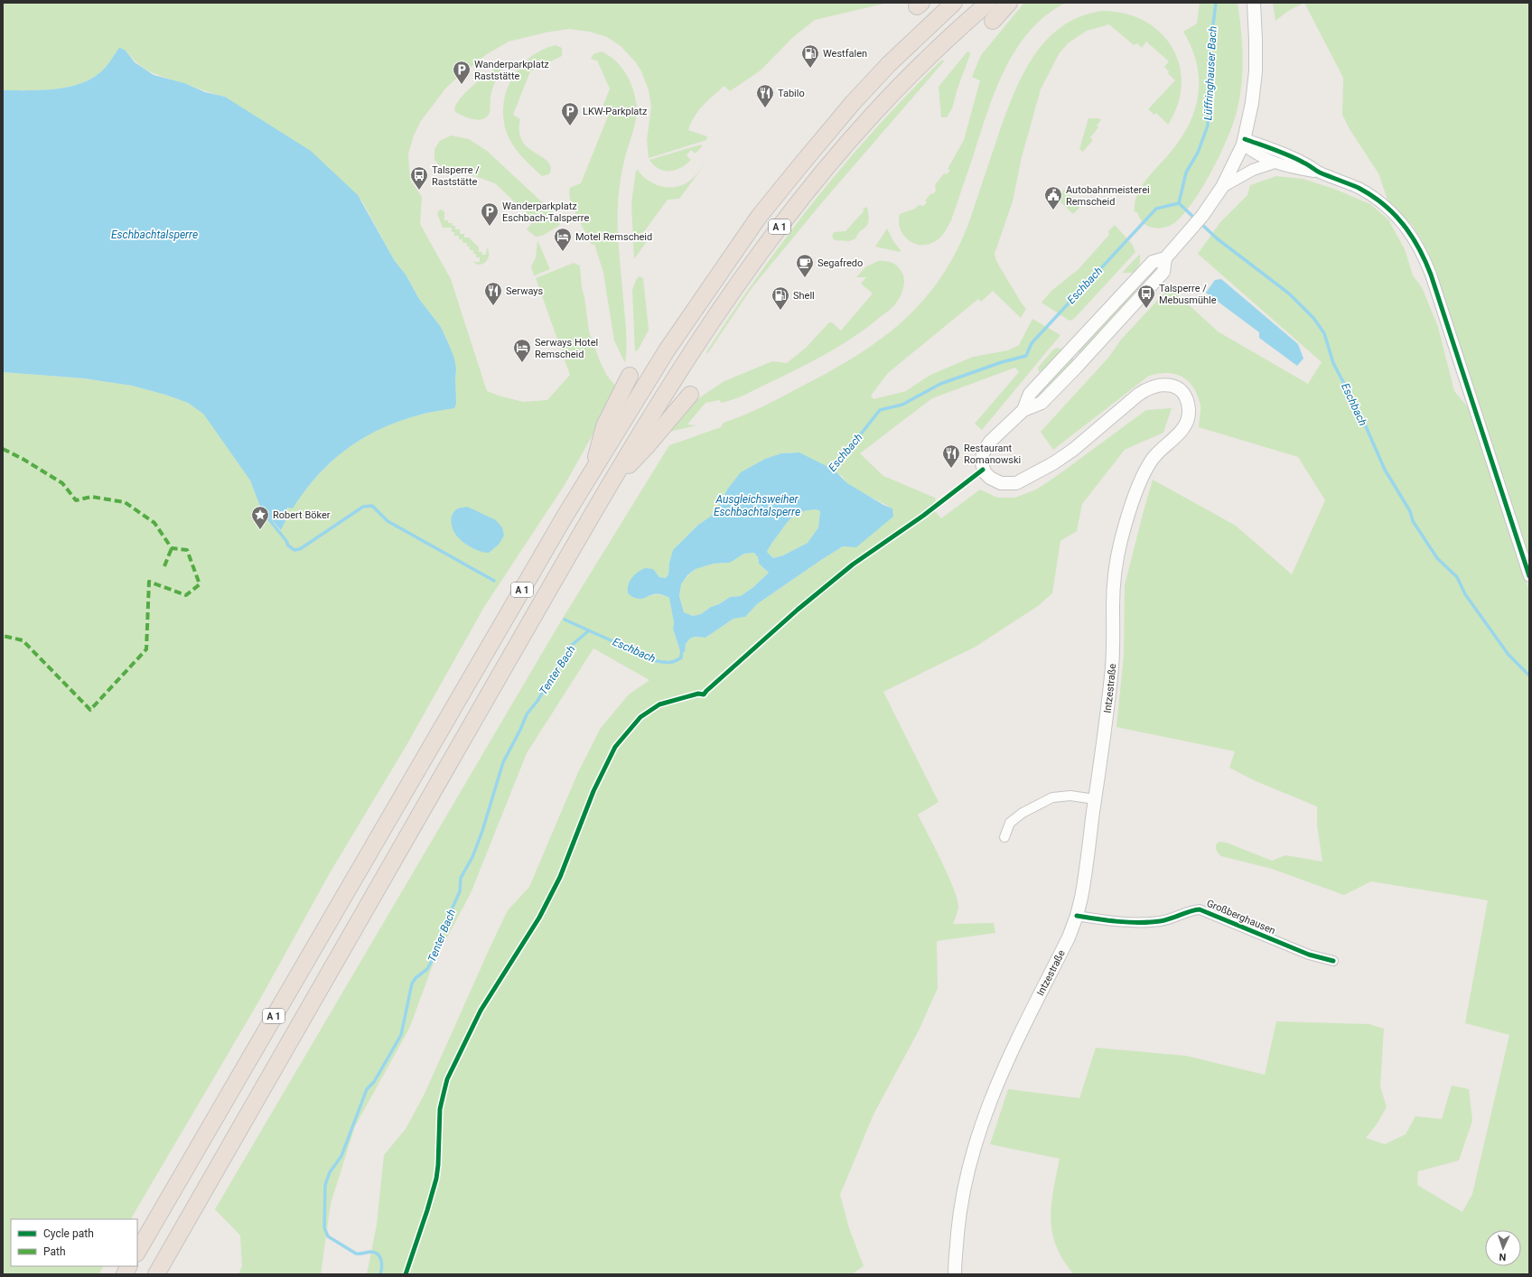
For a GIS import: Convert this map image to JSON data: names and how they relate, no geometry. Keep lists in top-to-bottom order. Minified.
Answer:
{"streets":{"highway":["A 1"],"main road":["Intzestraße"],"street":["Großberghausen"]},"crossings":[["Intzestraße","Großberghausen"]],"water":["Lüffringhauser Bach","Eschbachtalsperre","Eschbach","Ausgleichsweiher Eschbachtalsperre","Tenter Bach"],"places":{"fuel station":["Westfalen","Shell"],"parking":["Wanderparkplatz Raststätte","LKW-Parkplatz","Wanderparkplatz Eschbach-Talsperre"],"restaurant":["Tabilo","Serways","Restaurant Romanowski"],"bus stop":["Talsperre / Raststätte","Talsperre / Mebusmühle"],"public building":["Autobahnmeisterei Remscheid"],"hotel":["Motel Remscheid","Serways Hotel Remscheid"],"cafe":["Segafredo"],"place":["Robert Böker"]},"legend":["Cycle path","Path"],"north":"bottom"}
